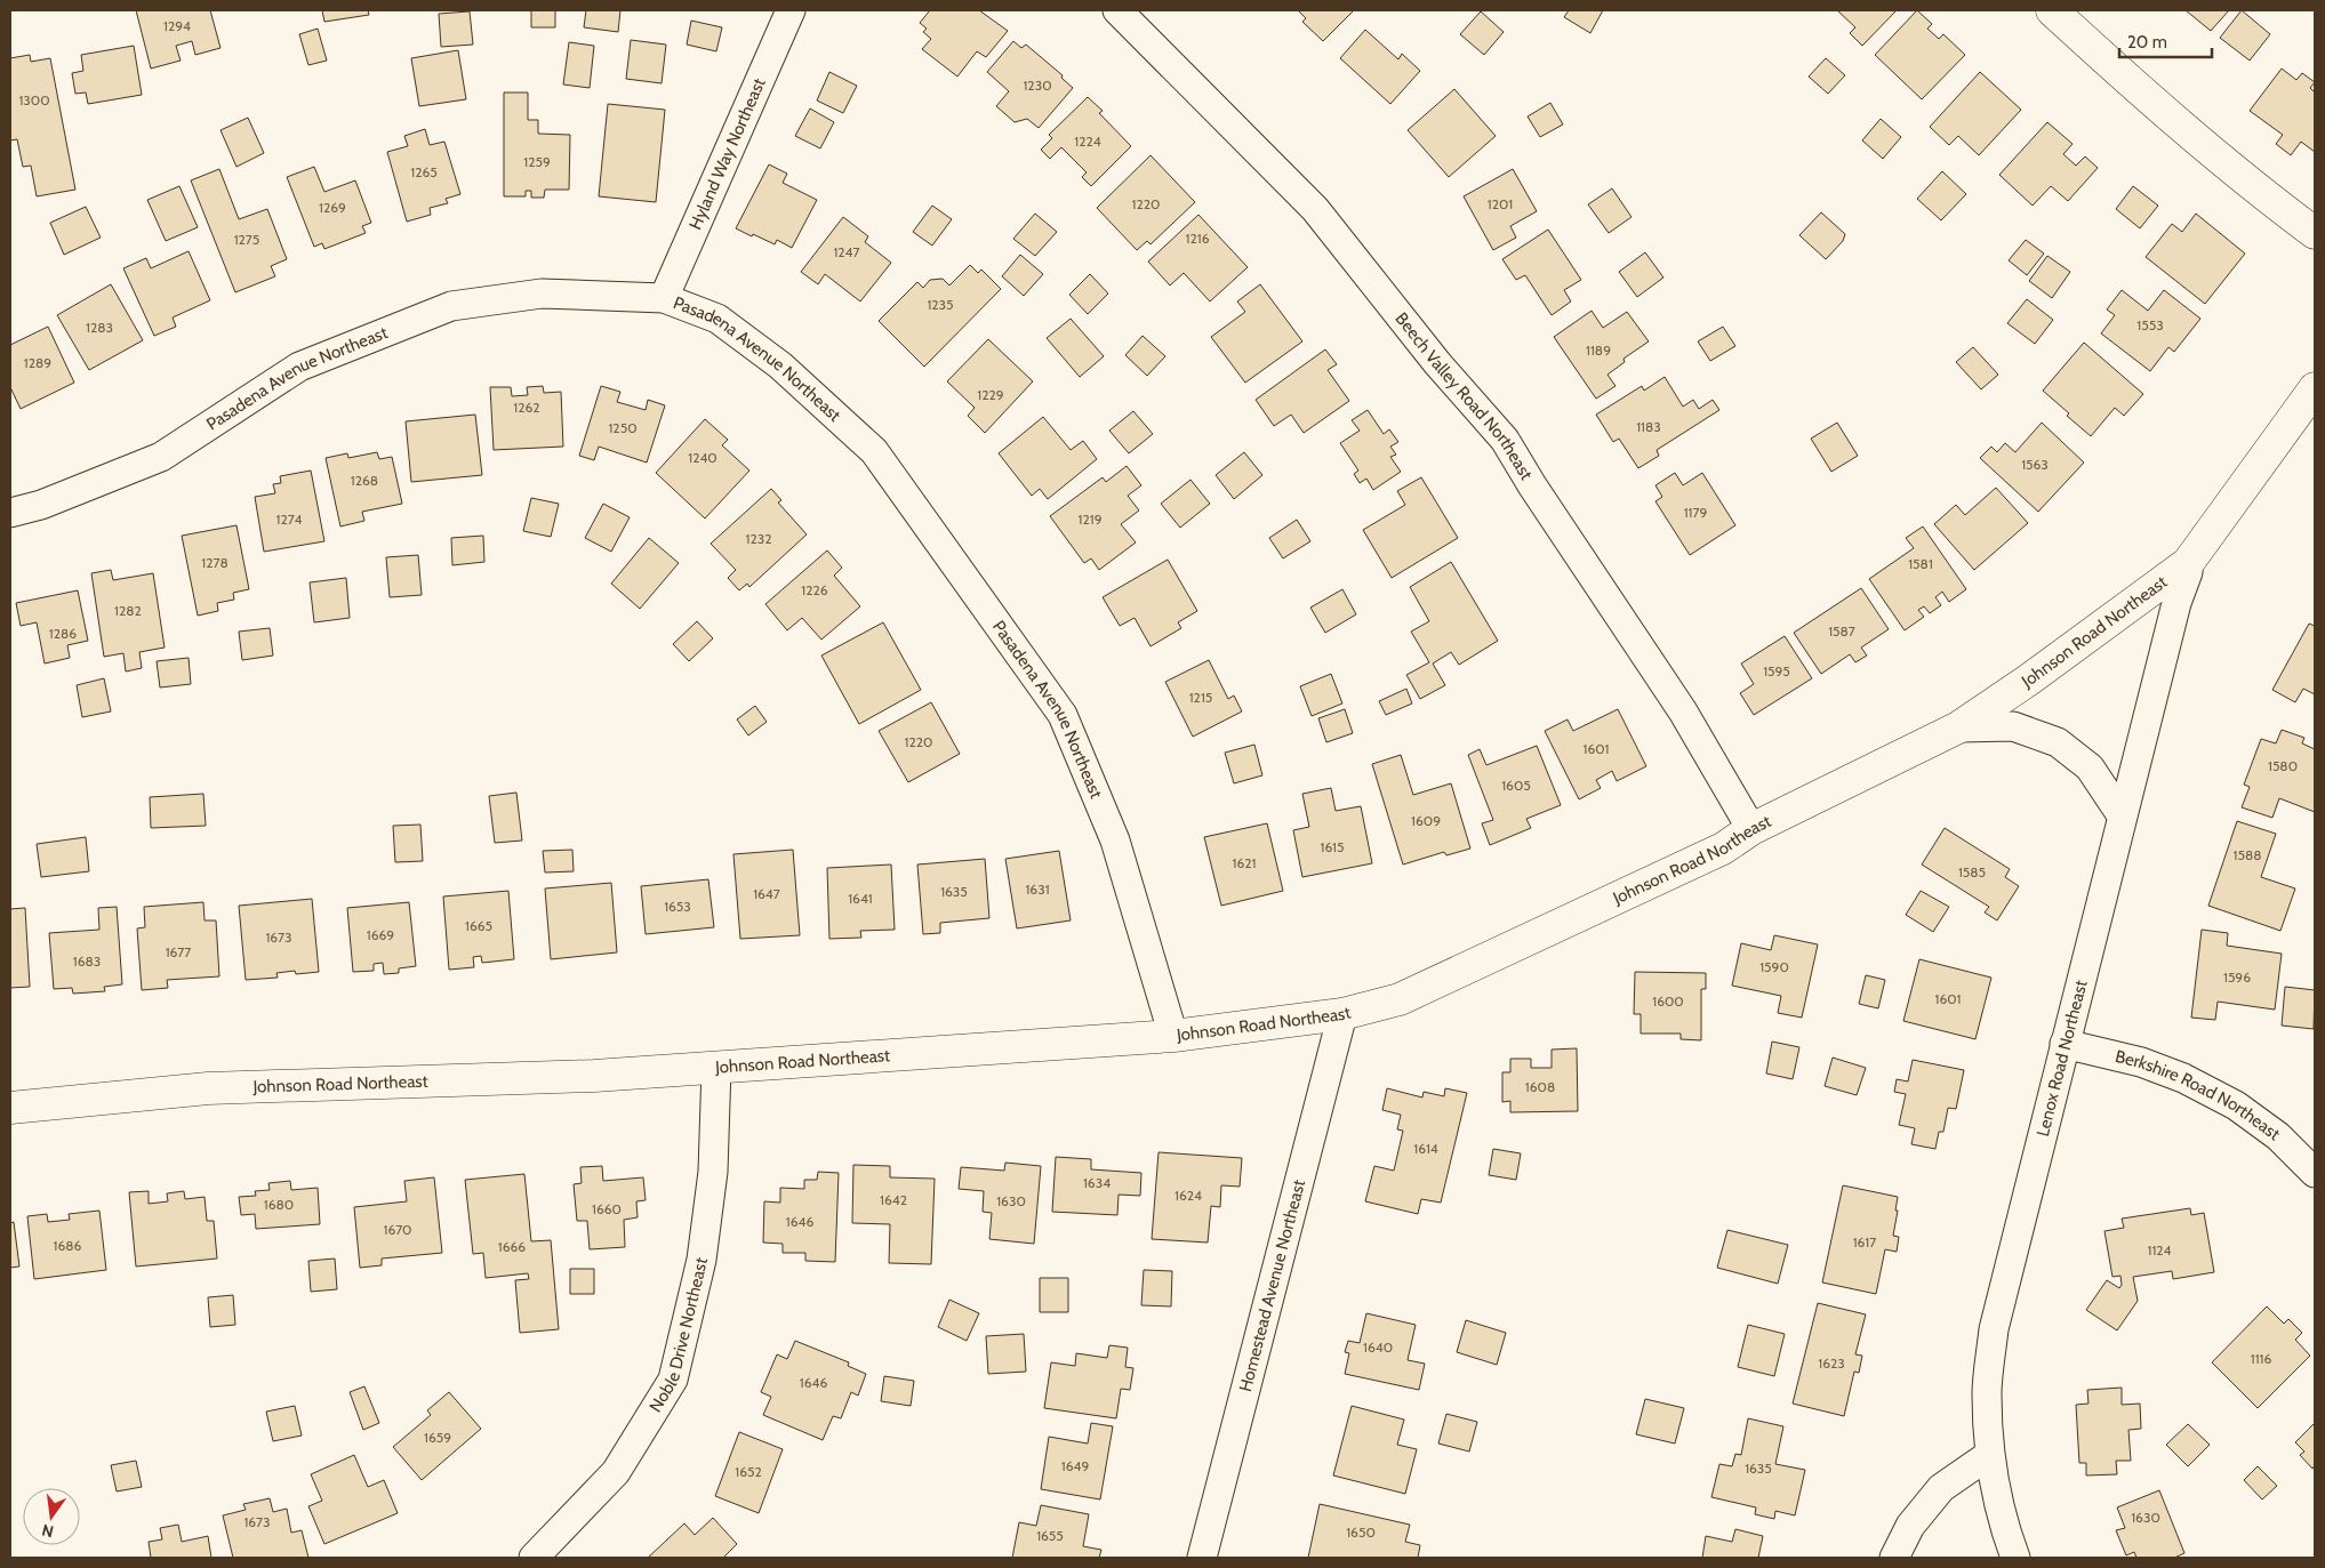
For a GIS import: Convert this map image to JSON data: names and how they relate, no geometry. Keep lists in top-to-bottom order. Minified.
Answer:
{"streets":{"street":["Hyland Way Northeast","Pasadena Avenue Northeast","Beech Valley Road Northeast","Johnson Road Northeast","Lenox Road Northeast","Berkshire Road Northeast","Homestead Avenue Northeast","Noble Drive Northeast"]},"crossings":[["Hyland Way Northeast","Pasadena Avenue Northeast"],["Pasadena Avenue Northeast","Johnson Road Northeast"],["Beech Valley Road Northeast","Johnson Road Northeast"],["Johnson Road Northeast","Lenox Road Northeast"],["Johnson Road Northeast","Homestead Avenue Northeast"],["Johnson Road Northeast","Noble Drive Northeast"],["Lenox Road Northeast","Berkshire Road Northeast"]],"house_numbers":["1294","1230","1300","1224","1259","1265","1220","1201","1269","1216","1275","1247","1235","1553","1283","1189","1289","1229","1262","1183","1250","1240","1563","1268","1179","1274","1219","1232","1278","1581","1226","1282","1587","1286","1595","1215","1220","1601","1580","1605","1609","1615","1588","1621","1585","1631","1635","1647","1641","1653","1665","1669","1673","1677","1683","1590","1596","1601","1600","1608","1614","1634","1624","1642","1630","1680","1660","1646","1670","1617","1686","1666","1124","1640","1116","1623","1646","1659","1649","1635","1652","1630","1673","1650","1655"],"scale_bar":"20 m","north":"bottom"}
